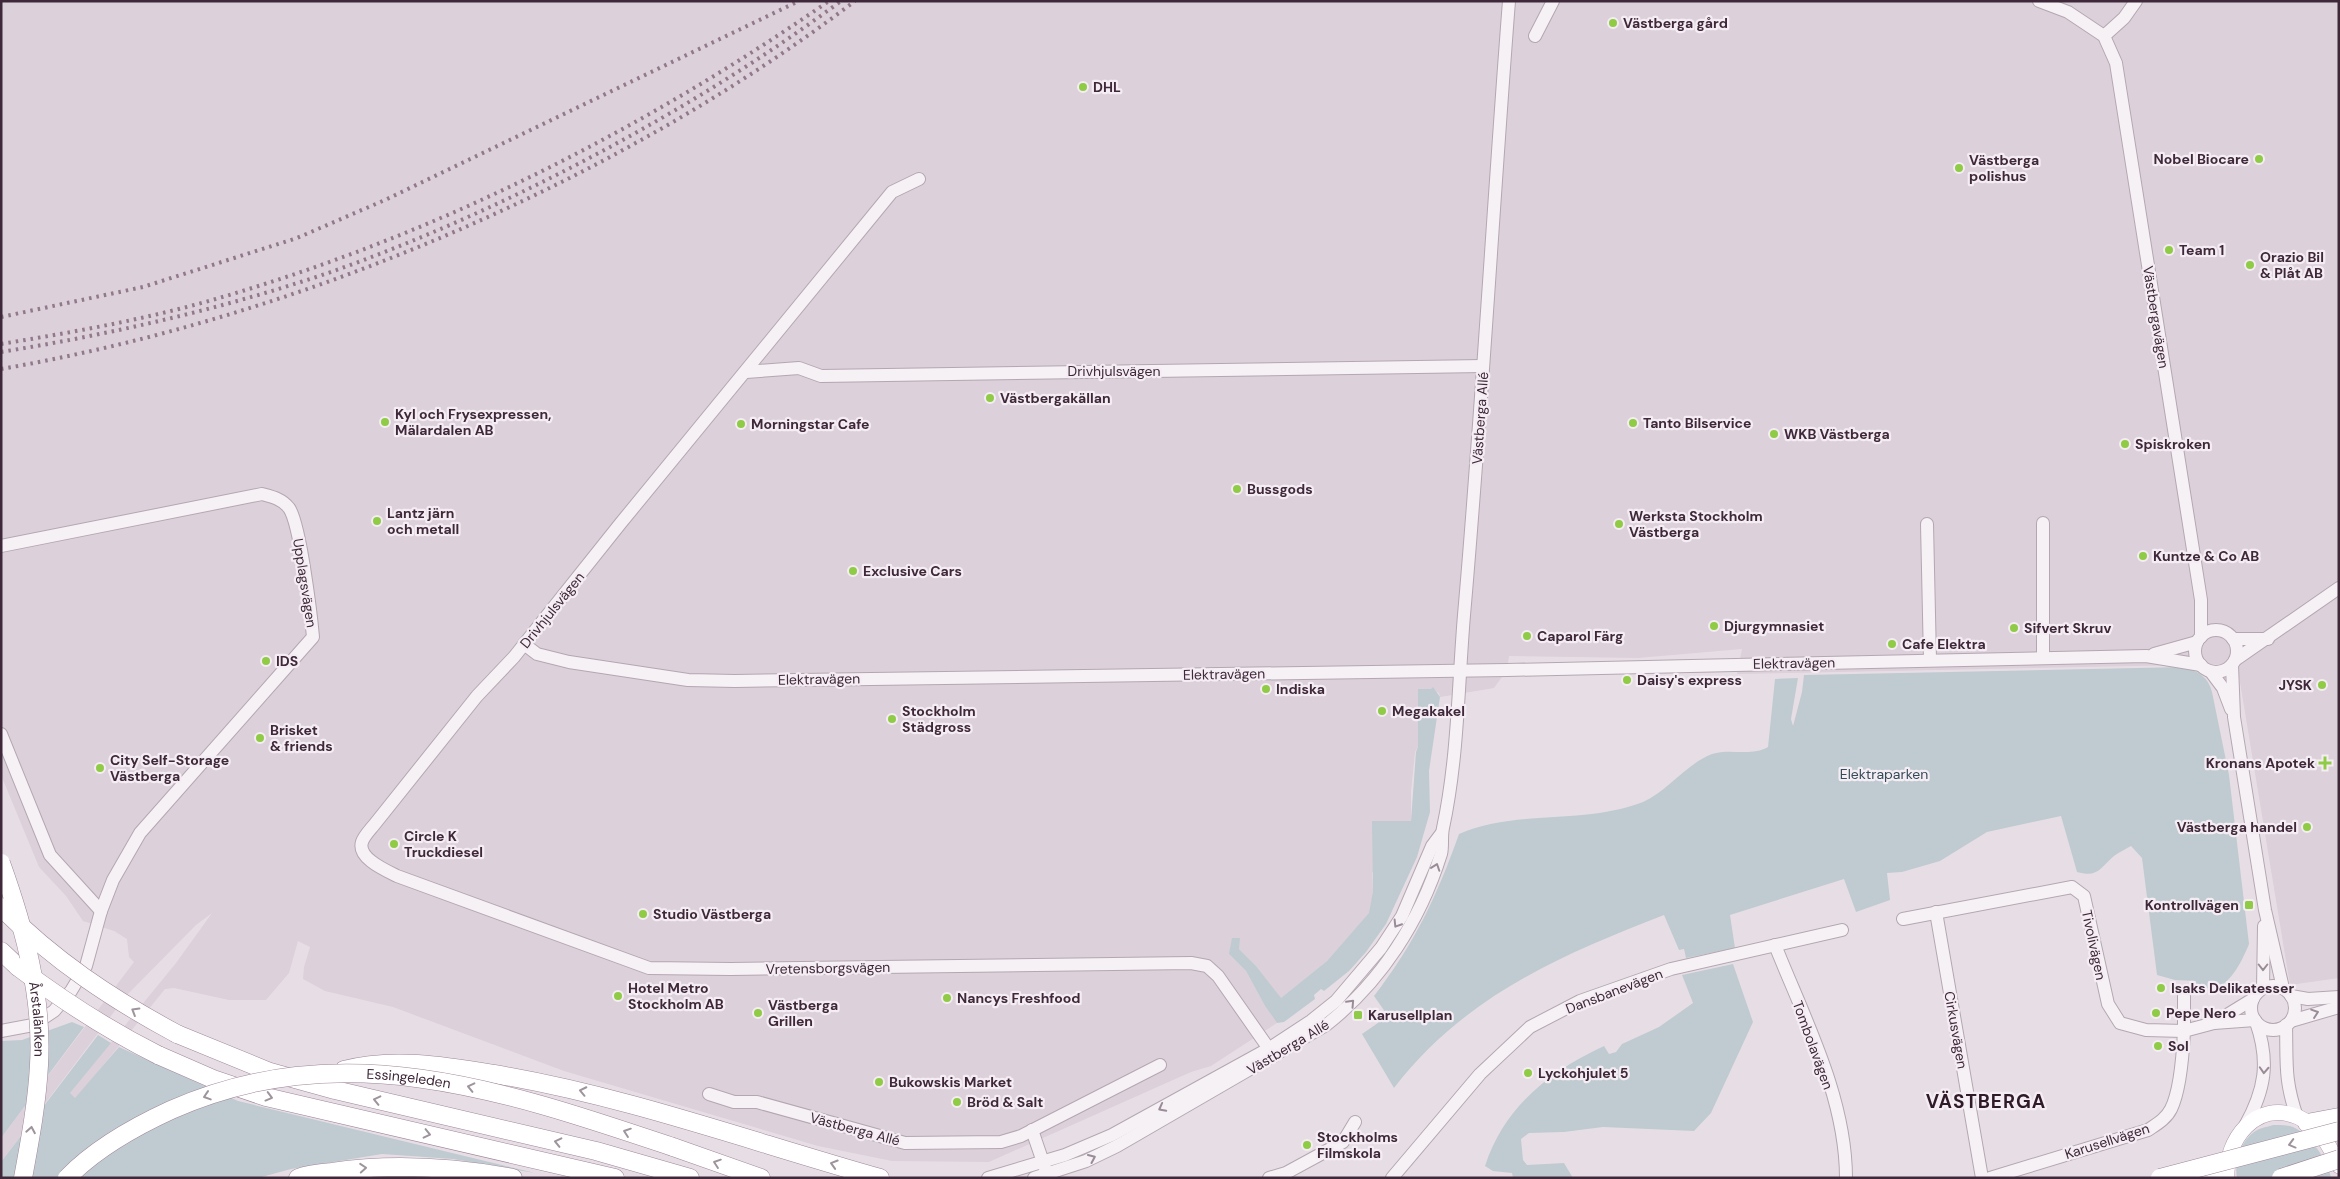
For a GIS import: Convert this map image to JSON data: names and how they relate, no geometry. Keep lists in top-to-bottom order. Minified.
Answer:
{"streets":{"highway":["Årstalänken","Essingeleden"],"street":["Västbergavägen","Drivhjulsvägen","Västberga Allé","Upplagsvägen","Elektravägen","Tivolivägen","Vretensborgsvägen","Dansbanevägen","Cirkusvägen","Tombolavägen","Karusellvägen"]},"crossings":[["Västbergavägen","Elektravägen"],["Drivhjulsvägen","Västberga Allé"],["Drivhjulsvägen","Elektravägen"],["Drivhjulsvägen","Vretensborgsvägen"],["Västberga Allé","Elektravägen"],["Västberga Allé","Vretensborgsvägen"],["Tivolivägen","Cirkusvägen"],["Tivolivägen","Karusellvägen"],["Dansbanevägen","Tombolavägen"]],"one_way":["Årstalänken"],"districts":["VÄSTBERGA"],"parks":["Elektraparken"],"places":{"other":["Västberga gård","DHL","Nobel Biocare","Västberga polishus","Team 1","Orazio Bil & Plåt AB","Västbergakällan","Kyl och Frysexpressen, Mälardalen AB","Tanto Bilservice","Morningstar Cafe","WKB Västberga","Spiskroken","Bussgods","Lantz järn och metall","Werksta Stockholm Västberga","Kuntze & Co AB","Exclusive Cars","Djurgymnasiet","Sifvert Skruv","Caparol Färg","Cafe Elektra","IDS","Daisy's express","JYSK","Indiska","Megakakel","Stockholm Städgross","Brisket & friends","City Self-Storage Västberga","Västberga handel","Circle K Truckdiesel","Studio Västberga","Isaks Delikatesser","Hotel Metro Stockholm AB","Nancys Freshfood","Västberga Grillen","Pepe Nero","Sol","Lyckohjulet 5","Bukowskis Market","Bröd & Salt","Stockholms Filmskola"],"health":["Kronans Apotek"],"transit":["Kontrollvägen","Karusellplan"]}}
